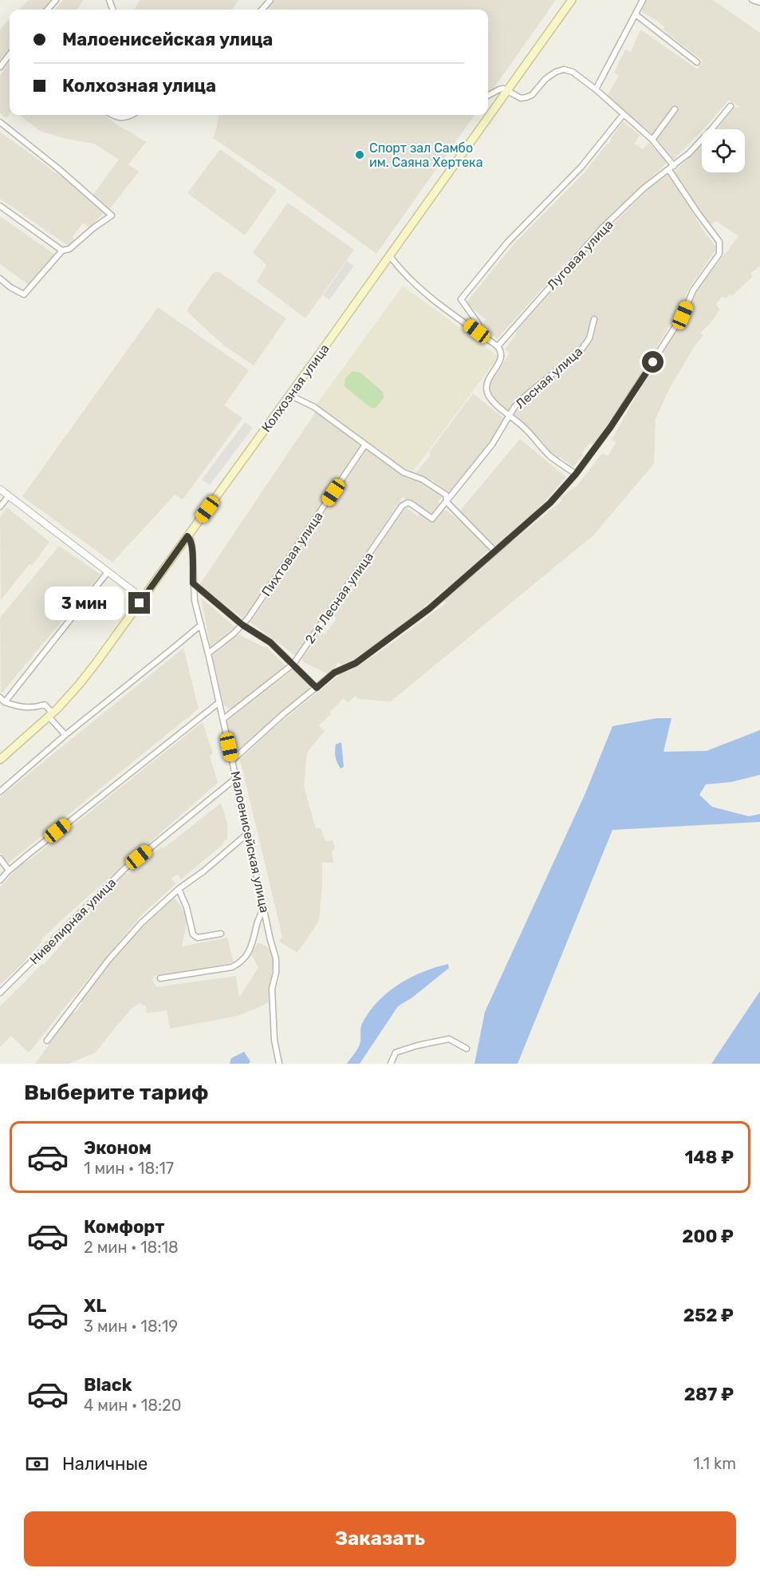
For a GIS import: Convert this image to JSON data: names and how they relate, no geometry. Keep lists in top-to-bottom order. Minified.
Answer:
{"streets":{"main road":["Колхозная улица"],"street":["Луговая улица","Лесная улица","Пихтовая улица","2-я Лесная улица","Малоенисейская улица","Нивелирная улица"]},"crossings":[["Луговая улица","Малоенисейская улица"],["Лесная улица","2-я Лесная улица"],["Малоенисейская улица","Нивелирная улица"]],"places":["Спорт зал Самбо им. Саяна Хертека"],"page":{"banner":["Малоенисейская улица","Колхозная улица"],"bubble":"3 мин","heading":"Выберите тариф","list":[{"name":"Эконом","note":"1 мин · 18:17","value":"148 ₽"},{"name":"Комфорт","note":"2 мин · 18:18","value":"200 ₽"},{"name":"XL","note":"3 мин · 18:19","value":"252 ₽"},{"name":"Black","note":"4 мин · 18:20","value":"287 ₽"}],"pay":["Наличные","1.1 km"],"buttons":"Заказать"}}
